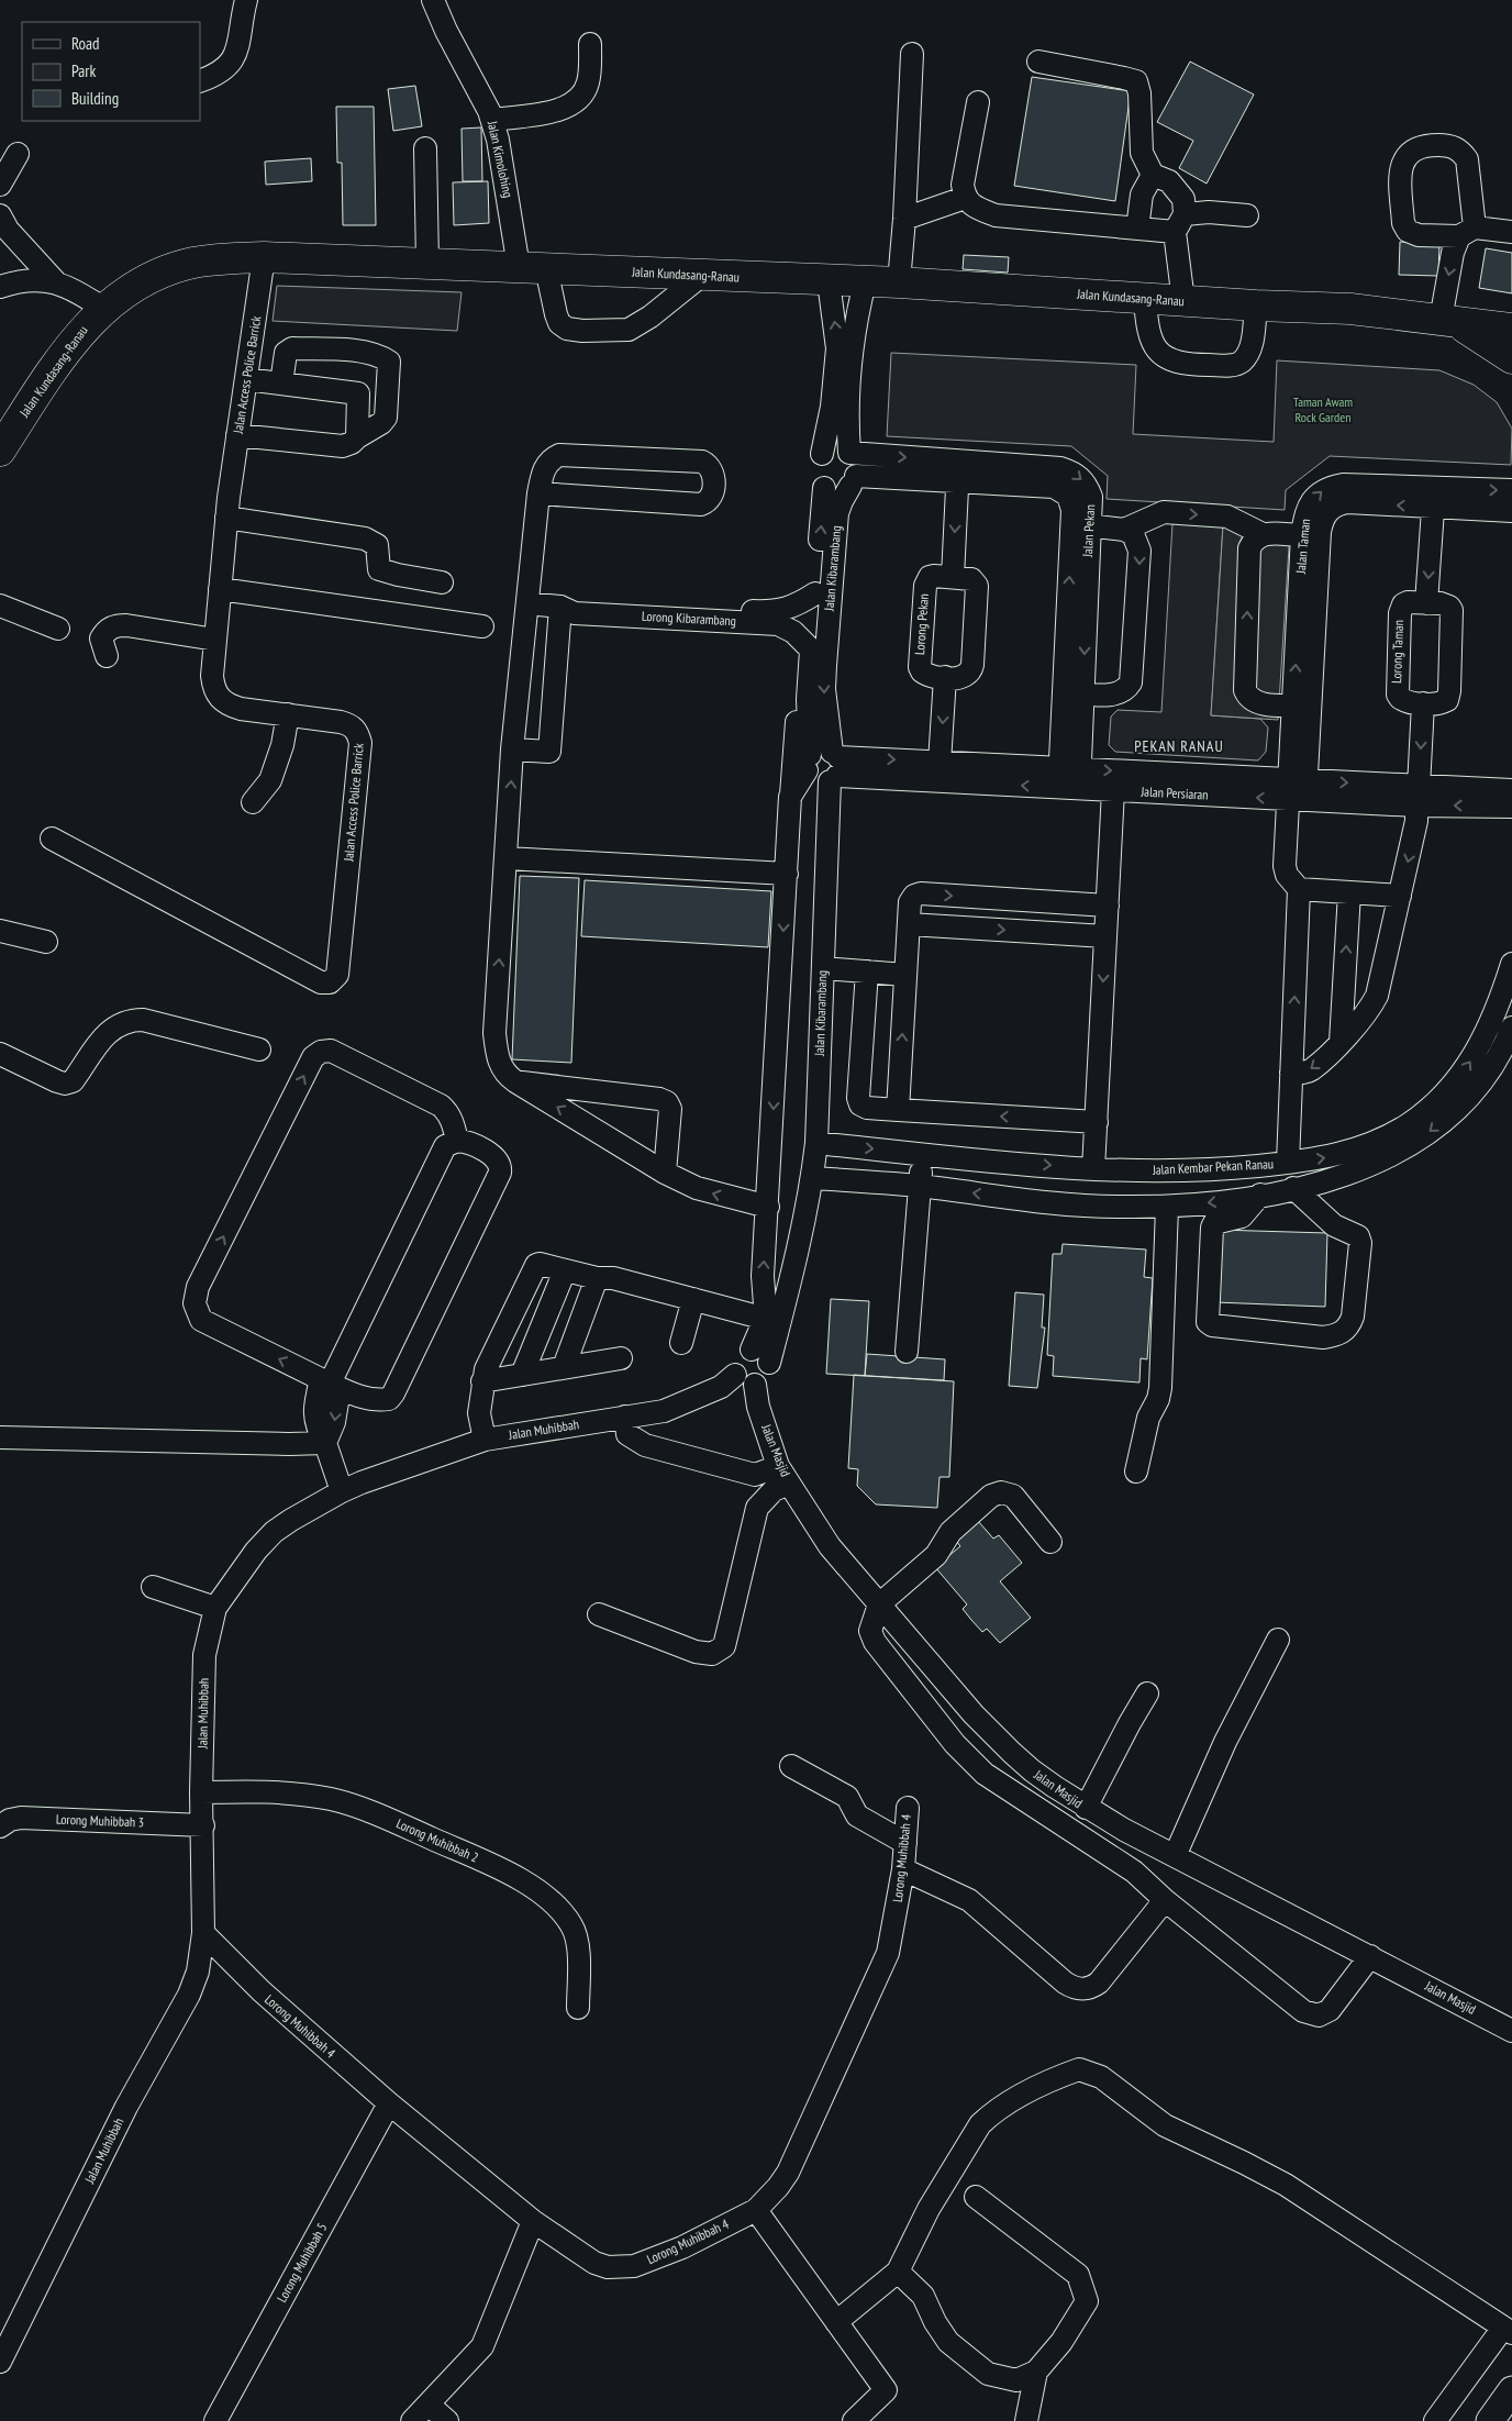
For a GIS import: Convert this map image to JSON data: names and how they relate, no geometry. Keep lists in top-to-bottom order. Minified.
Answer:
{"streets":{"highway":["Jalan Kundasang-Ranau"],"street":["Jalan Kimolohing","Jalan Access Police Barrick","Jalan Pekan","Jalan Taman","Jalan Kibarambang","Lorong Kibarambang","Lorong Pekan","Lorong Taman","Jalan Persiaran","Jalan Kembar Pekan Ranau","Jalan Muhibbah","Jalan Masjid","Lorong Muhibbah 3","Lorong Muhibbah 2","Lorong Muhibbah 4","Lorong Muhibbah 5"]},"crossings":[["Jalan Kimolohing","Jalan Kundasang-Ranau"],["Jalan Kundasang-Ranau","Jalan Access Police Barrick"],["Jalan Pekan","Jalan Kibarambang"],["Jalan Pekan","Jalan Persiaran"],["Jalan Taman","Jalan Persiaran"],["Jalan Kibarambang","Lorong Kibarambang"],["Jalan Kibarambang","Jalan Persiaran"],["Jalan Kibarambang","Jalan Kembar Pekan Ranau"],["Jalan Kibarambang","Jalan Muhibbah"],["Jalan Kibarambang","Jalan Masjid"],["Jalan Muhibbah","Jalan Masjid"],["Jalan Muhibbah","Lorong Muhibbah 3"],["Jalan Muhibbah","Lorong Muhibbah 2"],["Jalan Muhibbah","Lorong Muhibbah 4"],["Lorong Muhibbah 4","Lorong Muhibbah 5"]],"districts":["PEKAN RANAU"],"parks":["Taman Awam Rock Garden"],"legend":["Road","Park","Building"]}
